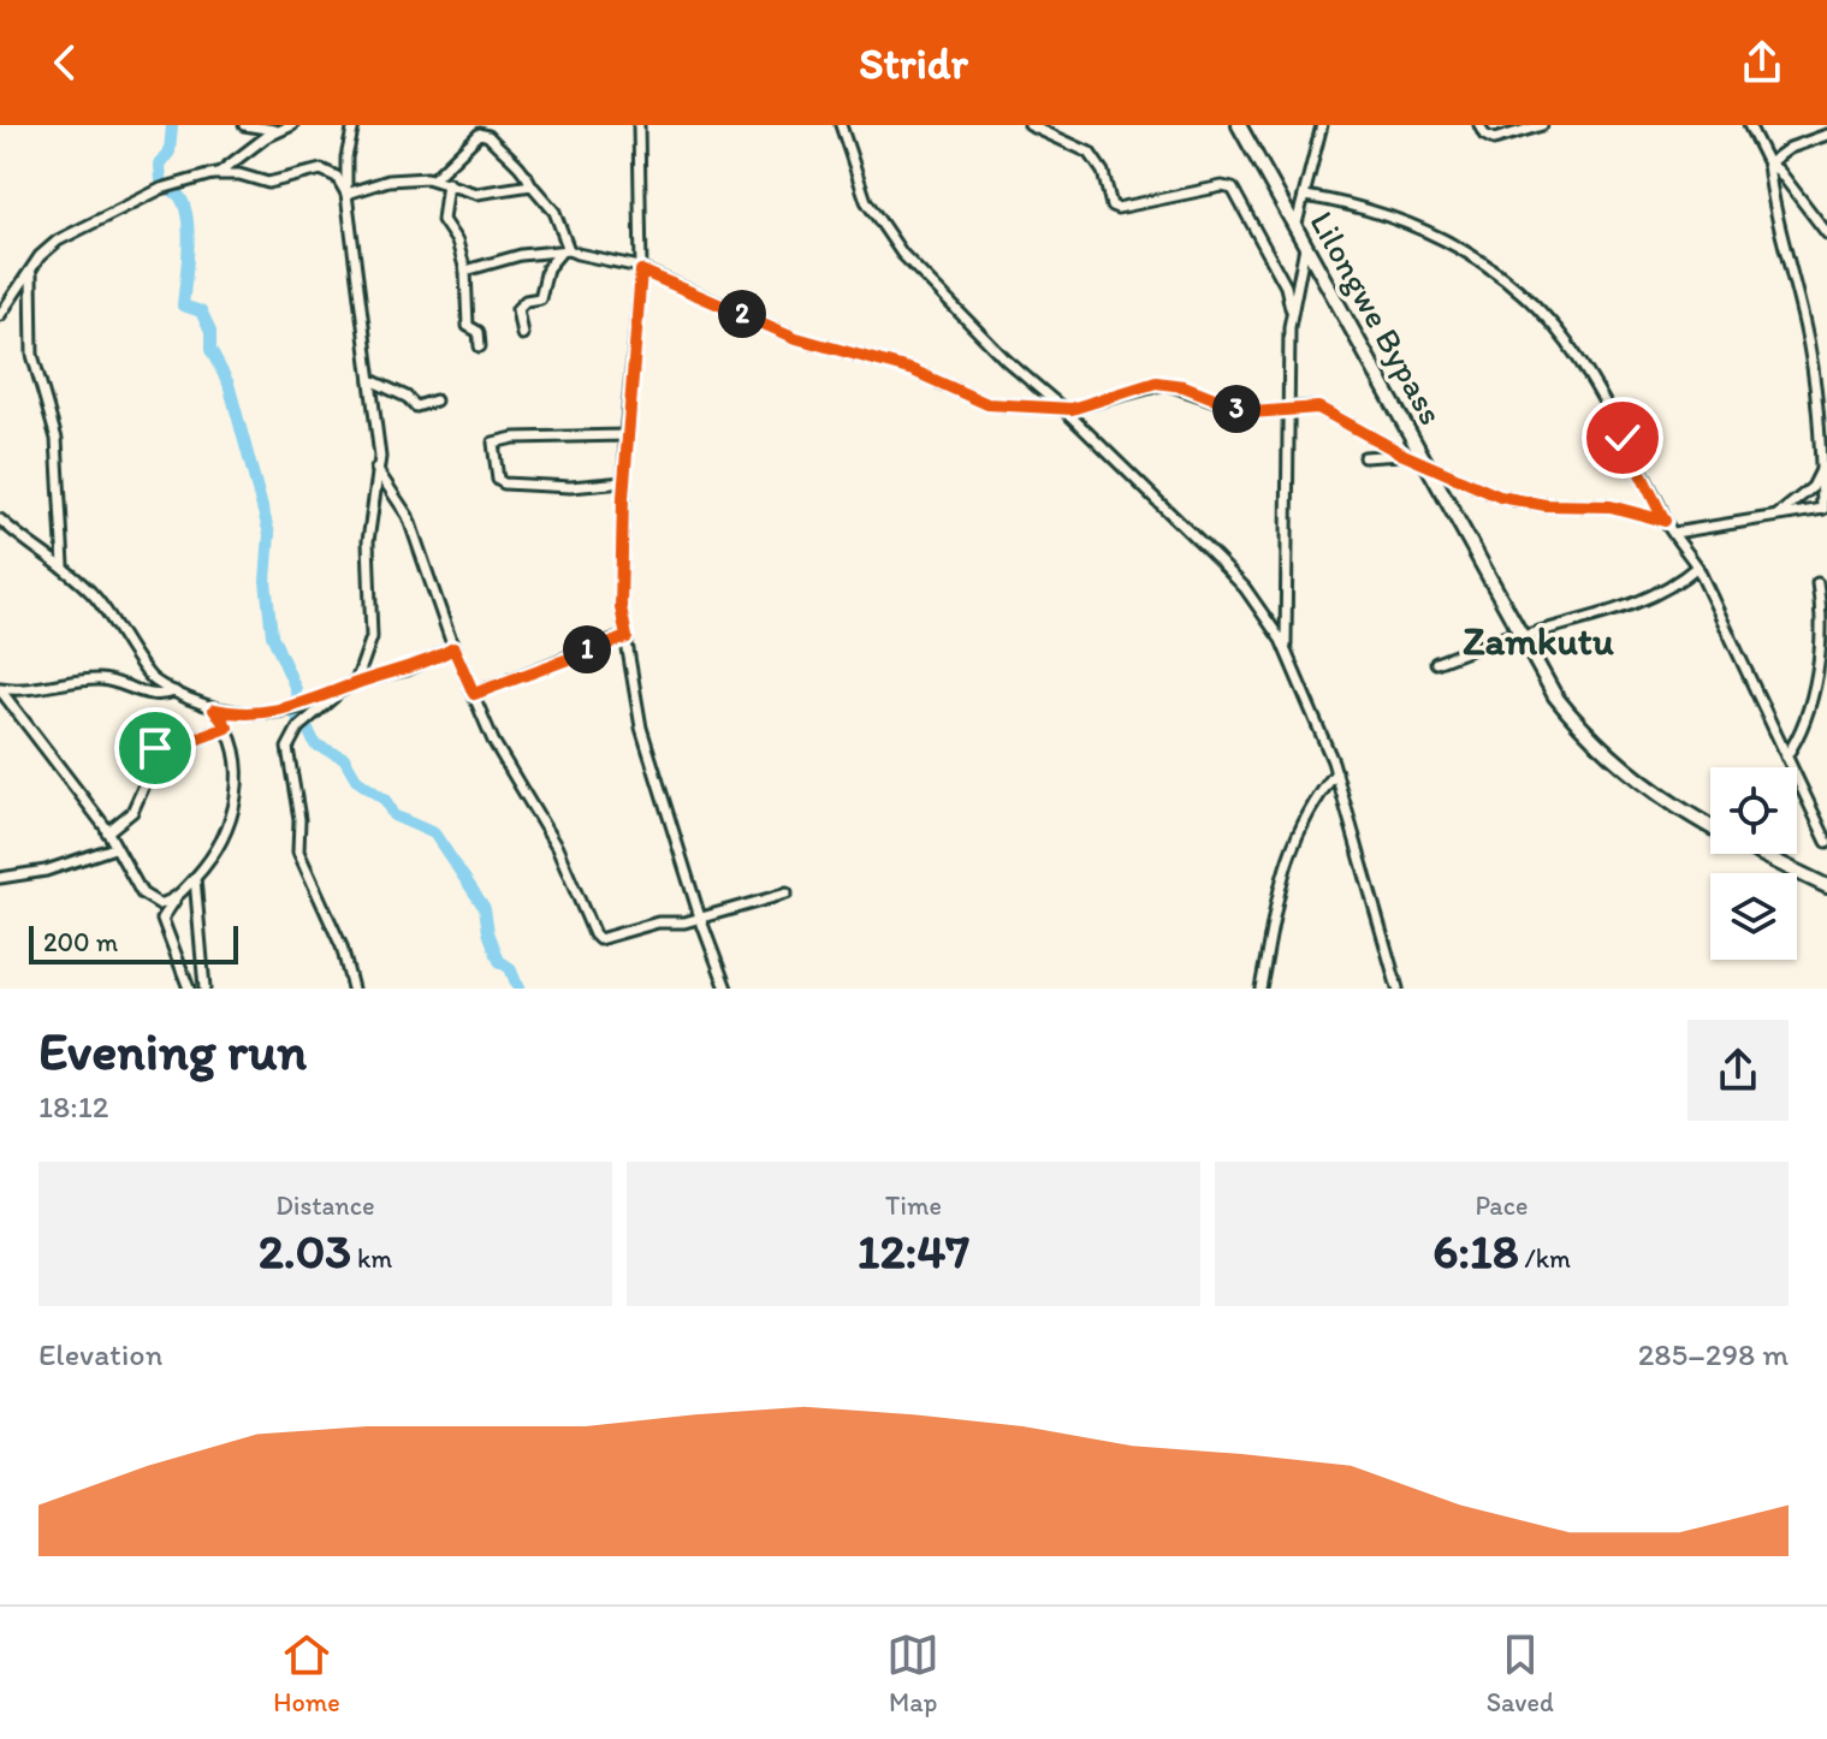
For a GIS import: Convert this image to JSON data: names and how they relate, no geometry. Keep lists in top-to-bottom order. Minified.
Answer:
{"streets":{"main road":["Lilongwe Bypass"]},"districts":["Zamkutu"],"scale_bar":"200 m","page":{"header":"Stridr","pins":["2","3","1"],"scale":"200 m","heading":["Evening run","18:12"],"stats":[["Distance","2.03 km"],["Time","12:47"],["Pace","6:18 /km"]],"chart":["Elevation","285–298 m"],"tabs":["Home","Map","Saved"]}}
